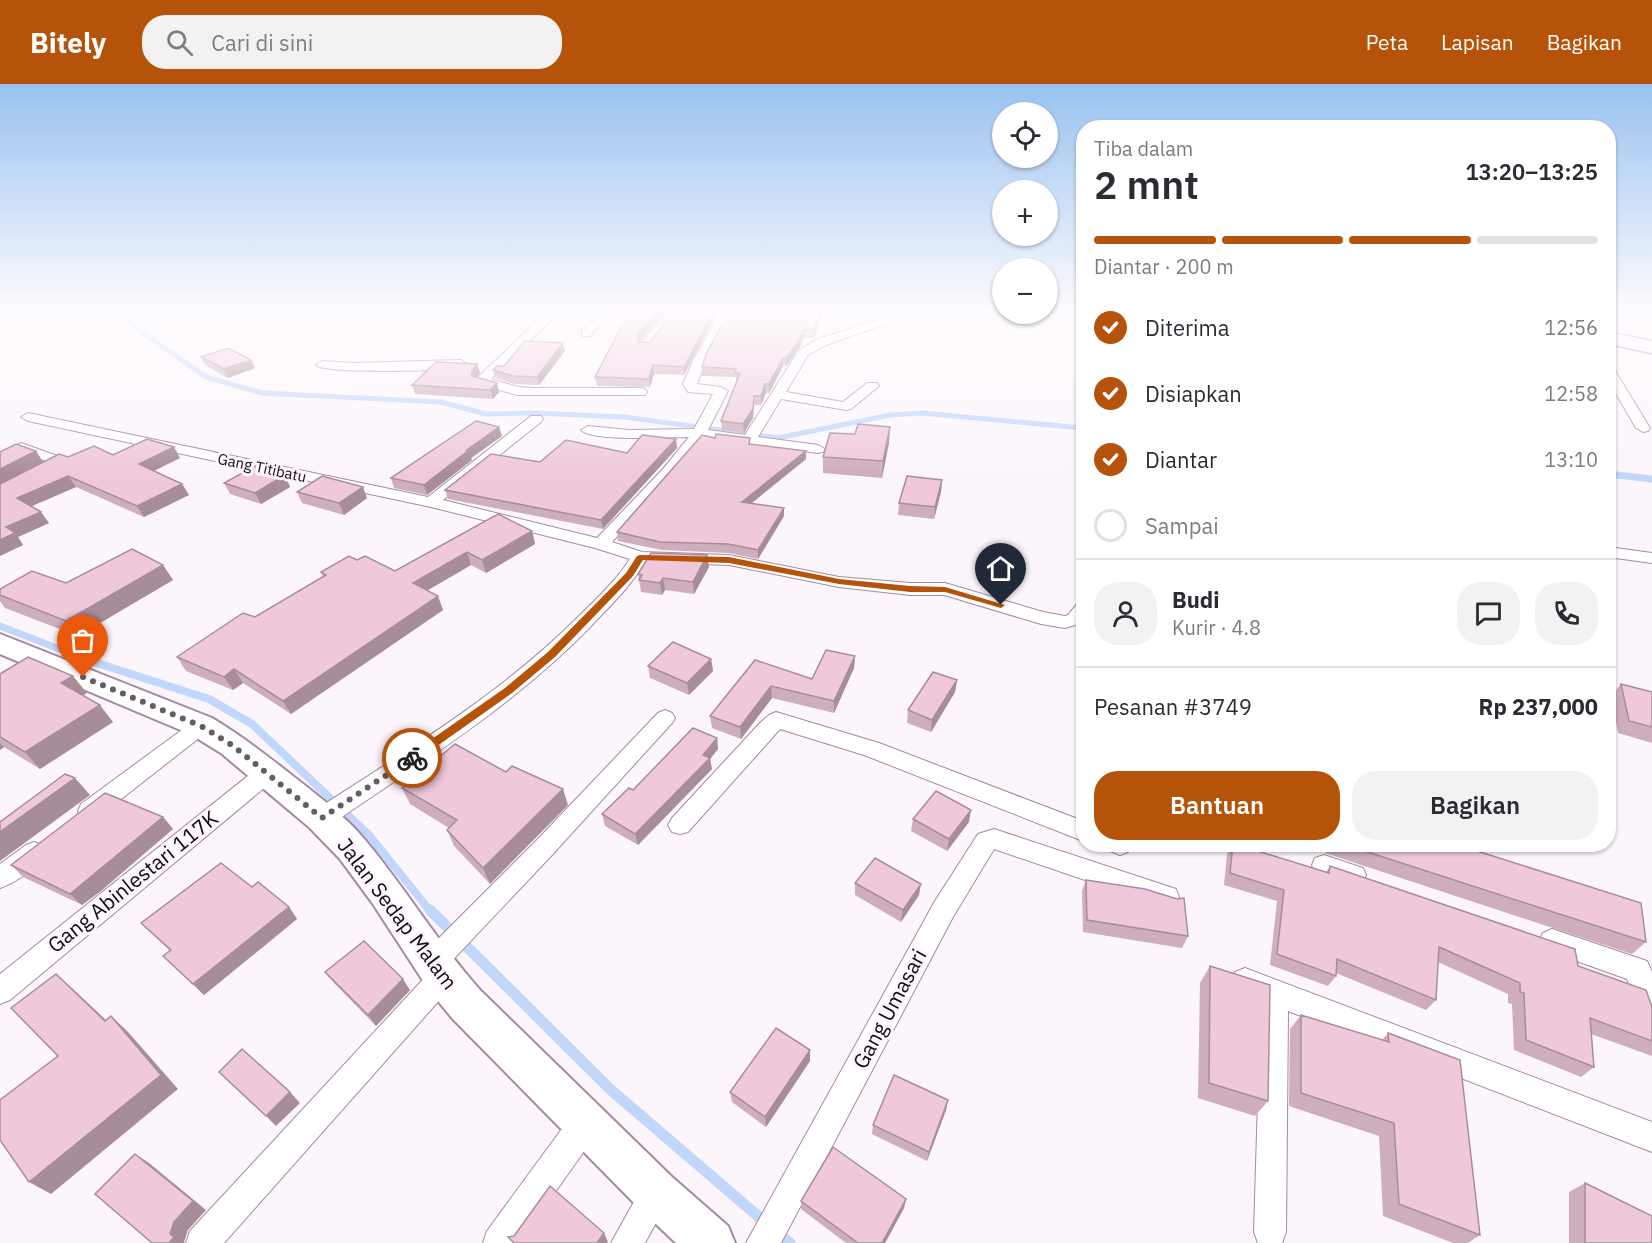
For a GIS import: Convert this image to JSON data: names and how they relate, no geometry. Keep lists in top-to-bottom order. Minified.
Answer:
{"streets":{"street":["Gang Titibatu","Gang Abinlestari 117K","Jalan Sedap Malam","Gang Umasari"]},"crossings":[["Gang Abinlestari 117K","Jalan Sedap Malam"]],"page":{"header":"Bitely","search":"Cari di sini","nav":["Peta","Lapisan","Bagikan"],"map_buttons":["+","−"],"heading":["2 mnt","Tiba dalam","13:20–13:25"],"panel":["Budi","Kurir · 4.8","Pesanan #3749","Rp 237,000"],"bar":"Diantar · 200 m","list":[["Diterima","12:56"],["Disiapkan","12:58"],["Diantar","13:10"],"Sampai"],"buttons":["Bantuan","Bagikan"]}}
